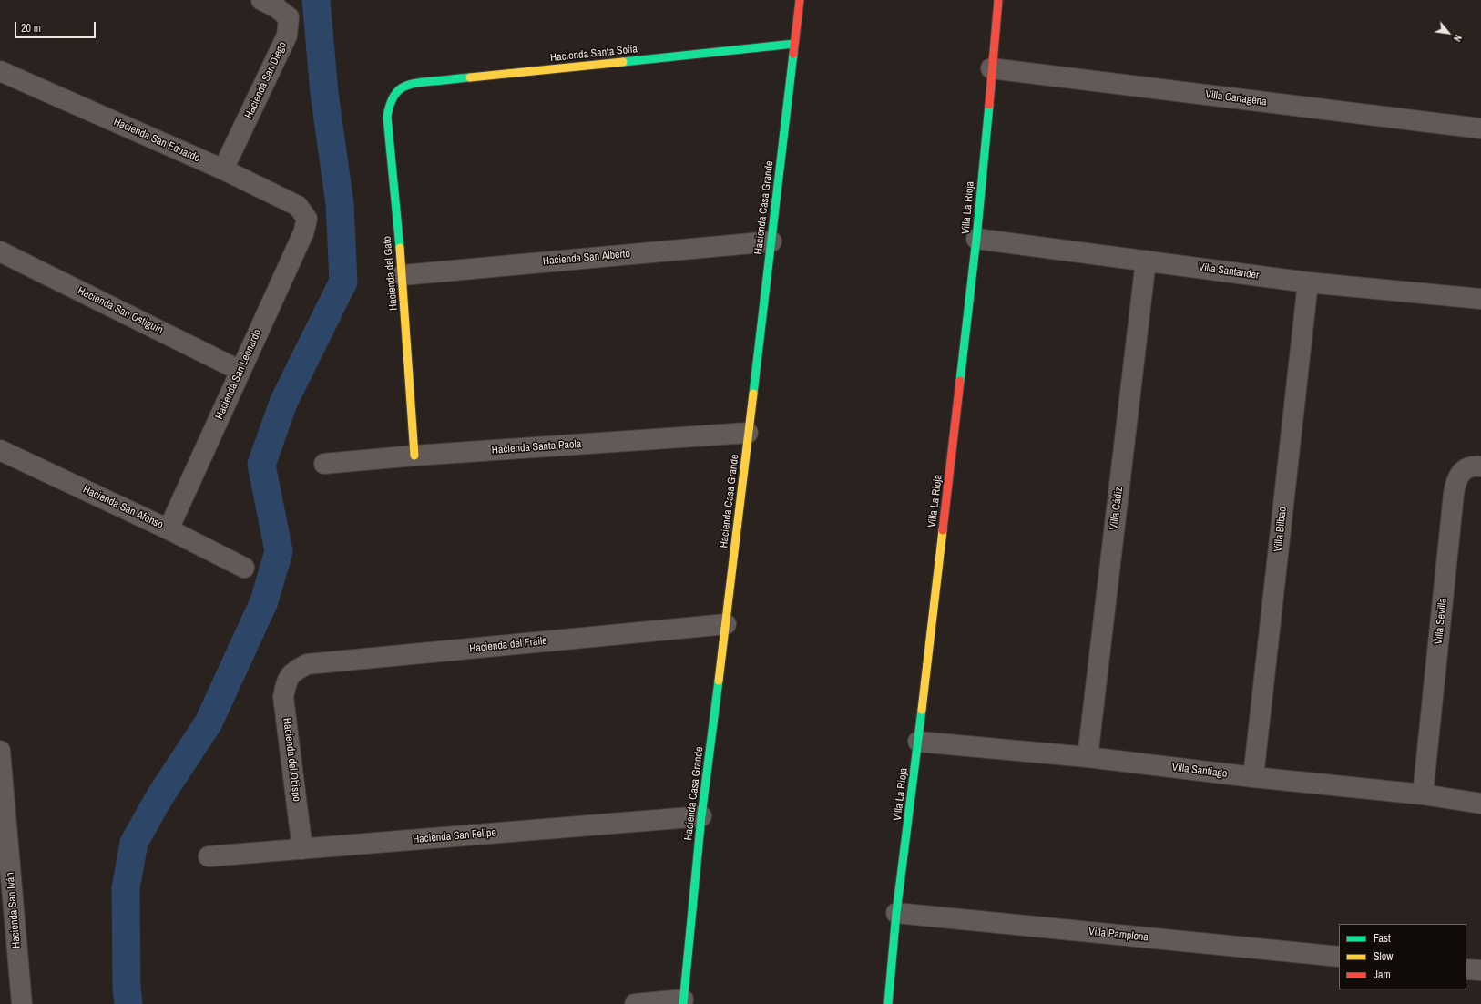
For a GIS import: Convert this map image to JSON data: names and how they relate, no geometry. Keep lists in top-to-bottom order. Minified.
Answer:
{"streets":{"street":["Hacienda Santa Sofía","Hacienda San Diego","Villa Cartagena","Hacienda San Eduardo","Hacienda Casa Grande","Villa La Rioja","Hacienda San Alberto","Villa Santander","Hacienda del Gato","Hacienda San Ostiguín","Hacienda San Leonardo","Hacienda Santa Paola","Hacienda San Afonso","Villa Cádiz","Villa Bilbao","Villa Sevilla","Hacienda del Fraile","Hacienda del Obispo","Villa Santiago","Hacienda San Felipe","Hacienda San Iván","Villa Pamplona"]},"crossings":[["Hacienda Santa Sofía","Hacienda Casa Grande"],["Hacienda Santa Sofía","Hacienda del Gato"],["Hacienda San Diego","Hacienda San Eduardo"],["Villa Cartagena","Villa La Rioja"],["Hacienda San Eduardo","Hacienda San Leonardo"],["Hacienda Casa Grande","Hacienda San Alberto"],["Hacienda Casa Grande","Hacienda Santa Paola"],["Hacienda Casa Grande","Hacienda del Fraile"],["Hacienda Casa Grande","Hacienda San Felipe"],["Villa La Rioja","Villa Santander"],["Villa La Rioja","Villa Santiago"],["Villa La Rioja","Villa Pamplona"],["Hacienda San Alberto","Hacienda del Gato"],["Villa Santander","Villa Cádiz"],["Villa Santander","Villa Bilbao"],["Hacienda del Gato","Hacienda Santa Paola"],["Hacienda San Ostiguín","Hacienda San Leonardo"],["Hacienda San Leonardo","Hacienda San Afonso"],["Villa Cádiz","Villa Santiago"],["Villa Bilbao","Villa Santiago"],["Villa Sevilla","Villa Santiago"],["Hacienda del Fraile","Hacienda del Obispo"],["Hacienda del Obispo","Hacienda San Felipe"]],"legend":["Fast","Slow","Jam"],"scale_bar":"20 m","north":"bottom right"}
